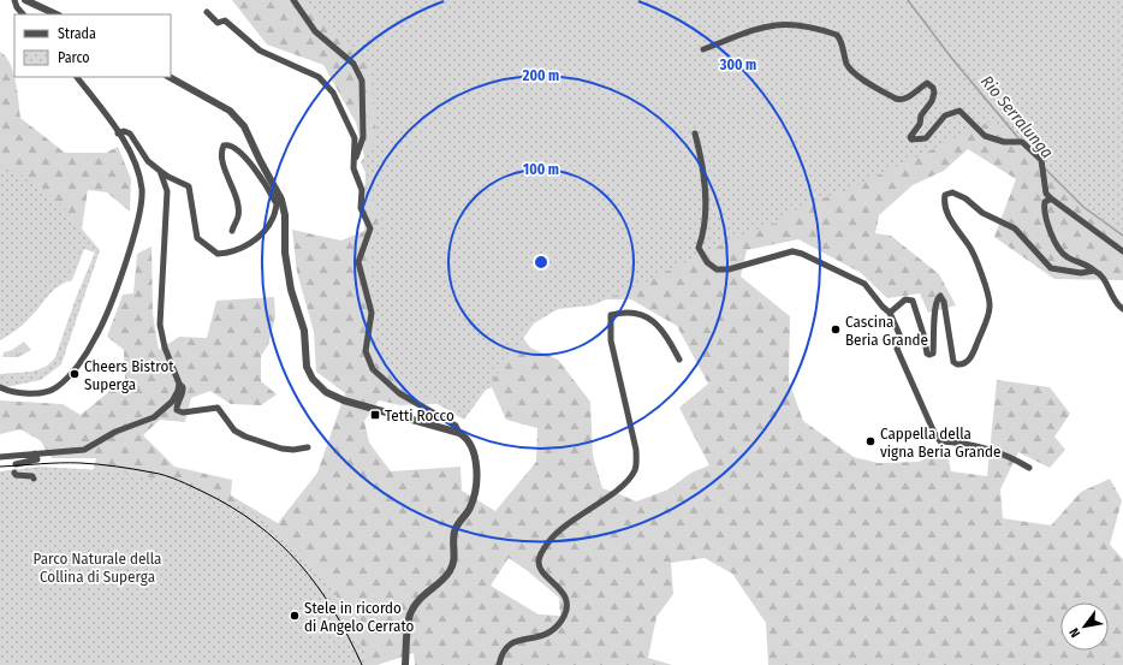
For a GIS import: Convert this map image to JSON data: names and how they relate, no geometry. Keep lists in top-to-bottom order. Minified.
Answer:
{"water":["Rio Serralunga"],"parks":["Parco Naturale della Collina di Superga"],"places":{"other":["Cascina Beria Grande","Cheers Bistrot Superga","Cappella della vigna Beria Grande","Stele in ricordo di Angelo Cerrato"],"transit":["Tetti Rocco"]},"legend":["Strada","Parco"],"north":"bottom left","rings":["300 m","200 m","100 m"]}
